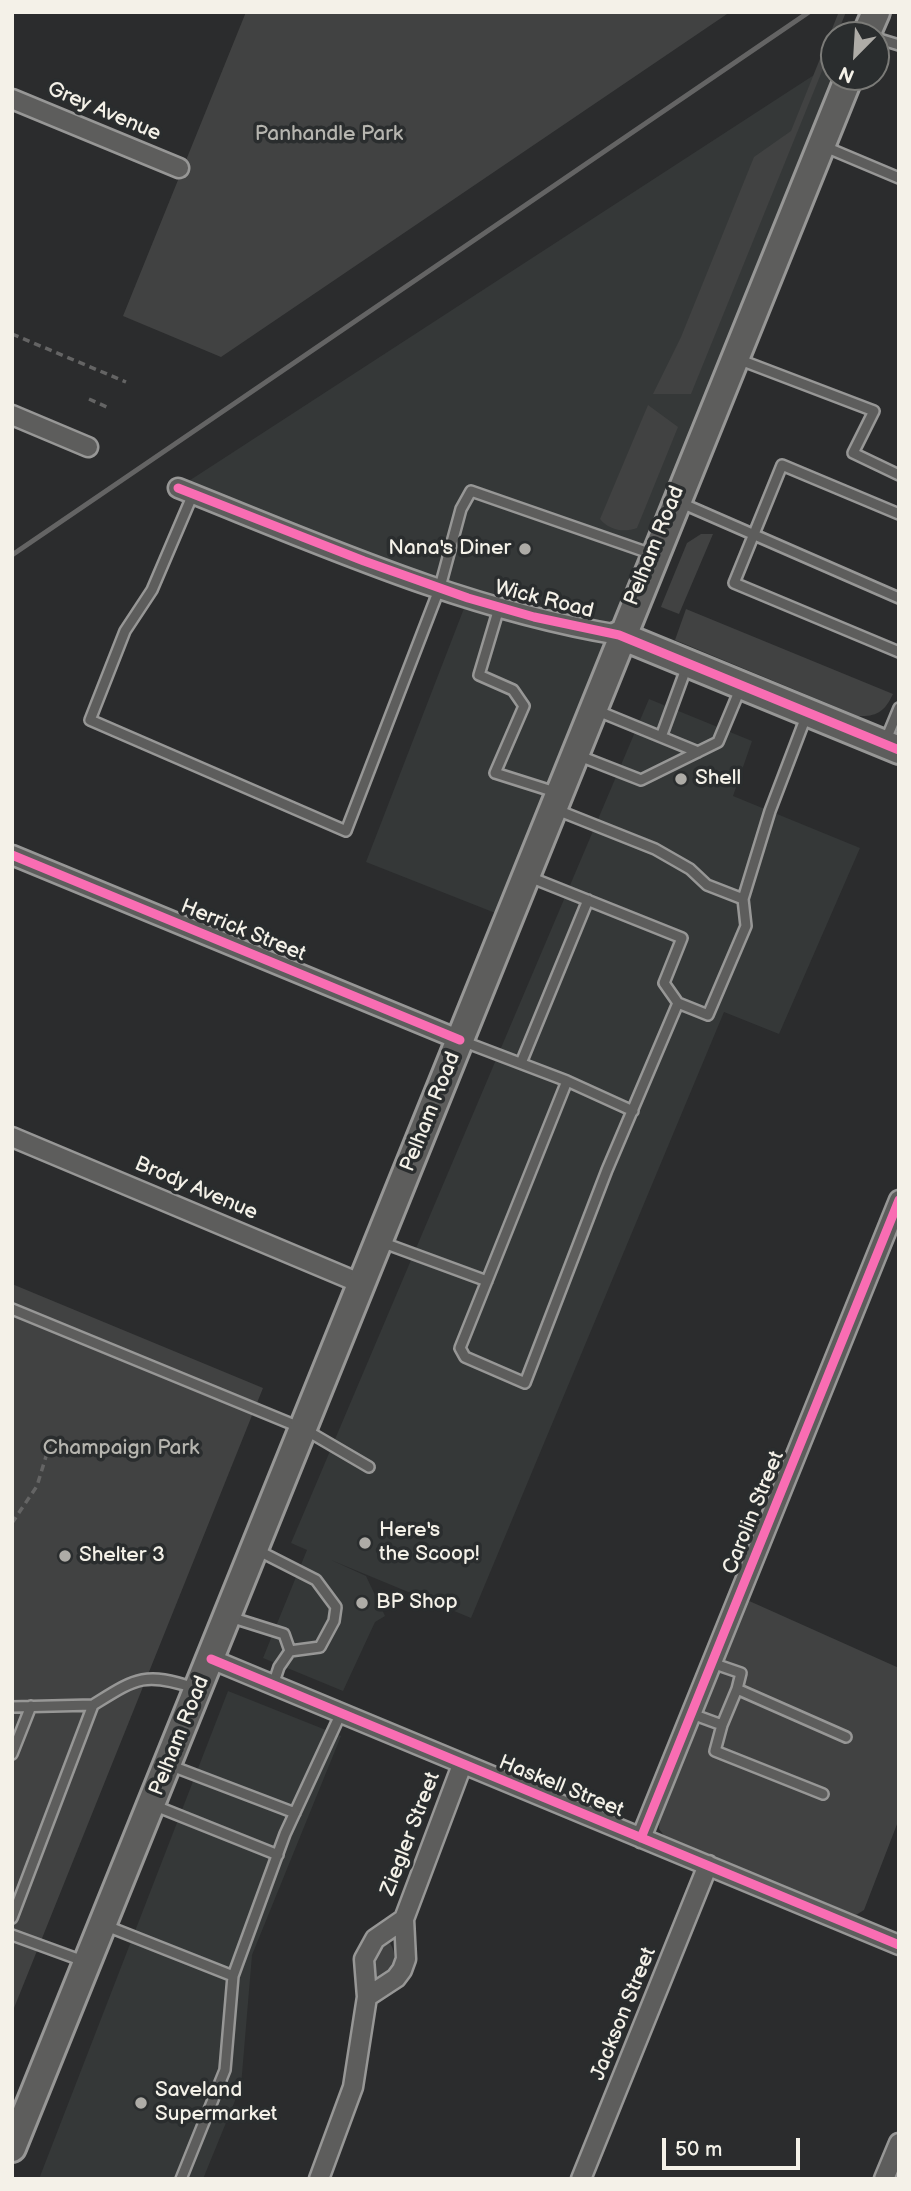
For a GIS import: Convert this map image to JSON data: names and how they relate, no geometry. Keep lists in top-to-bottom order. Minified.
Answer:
{"streets":{"main road":["Pelham Road","Wick Road"],"street":["Grey Avenue","Herrick Street","Brody Avenue","Carolin Street","Haskell Street","Ziegler Street","Jackson Street"]},"crossings":[["Pelham Road","Wick Road"],["Pelham Road","Herrick Street"],["Pelham Road","Brody Avenue"],["Pelham Road","Haskell Street"],["Carolin Street","Haskell Street"],["Haskell Street","Ziegler Street"],["Haskell Street","Jackson Street"]],"parks":["Panhandle Park","Champaign Park"],"places":["Nana's Diner","Shell","Here's the Scoop!","Shelter 3","BP Shop","Saveland Supermarket"],"scale_bar":"50 m","north":"bottom left"}
